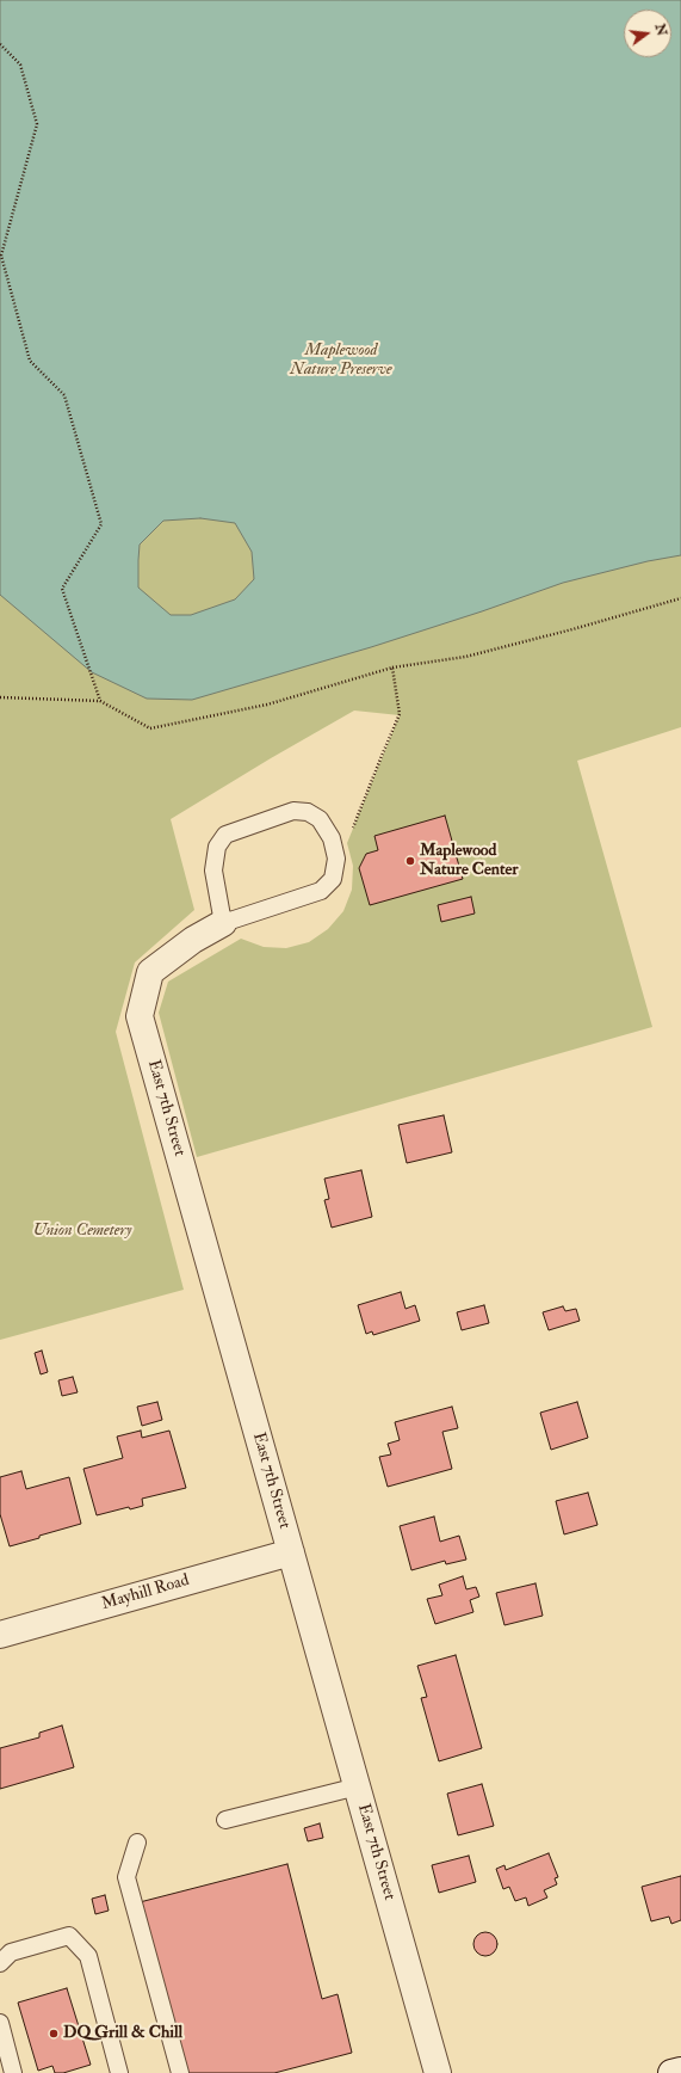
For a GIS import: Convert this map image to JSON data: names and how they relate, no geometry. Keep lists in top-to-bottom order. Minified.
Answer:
{"streets":{"street":["East 7th Street","Mayhill Road"]},"crossings":[["East 7th Street","Mayhill Road"]],"parks":["Maplewood Nature Preserve","Union Cemetery"],"places":["Maplewood Nature Center","DQ Grill & Chill"],"north":"right"}
